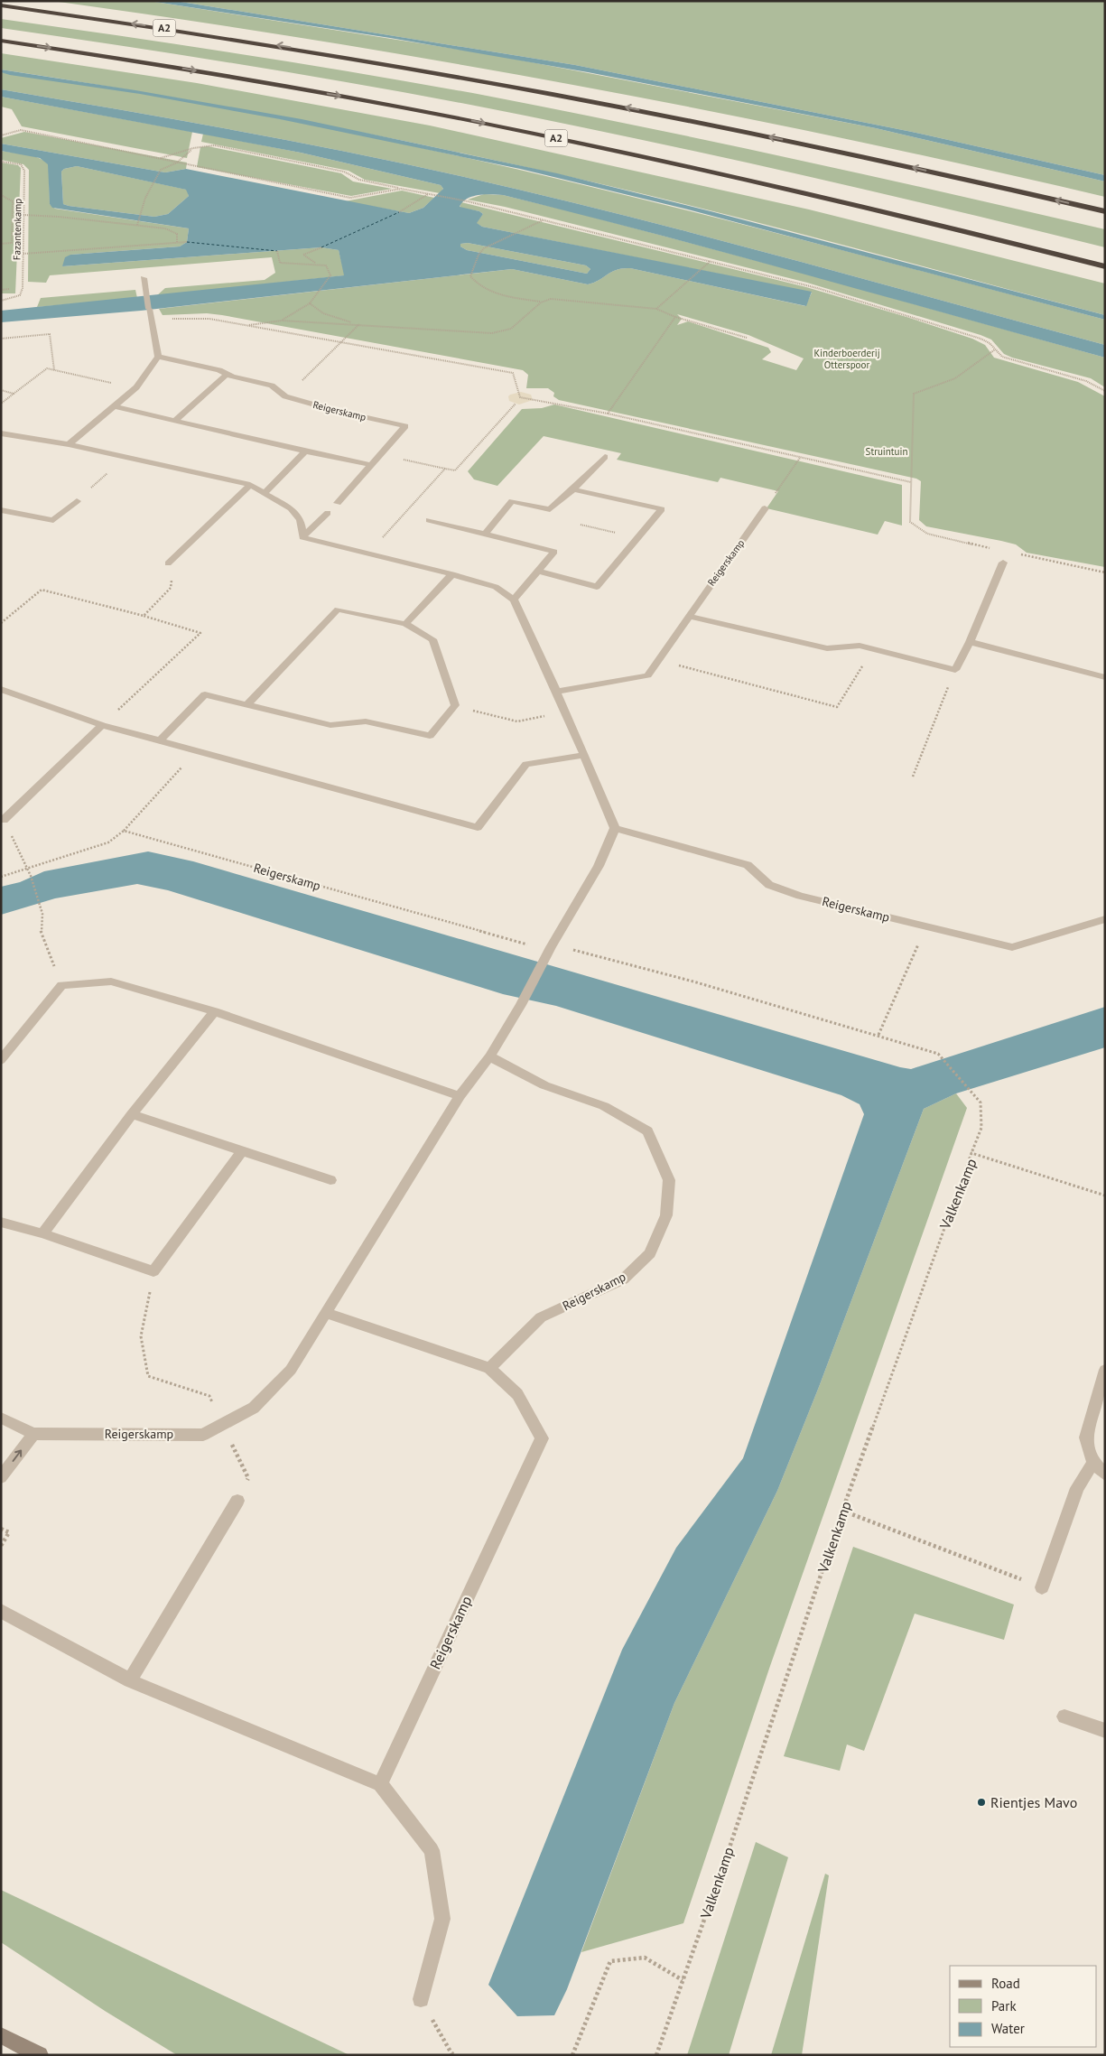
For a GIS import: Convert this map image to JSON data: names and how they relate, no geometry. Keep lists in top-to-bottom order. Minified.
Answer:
{"streets":{"highway":["A2"],"street":["Reigerskamp"],"path":["Fazantenkamp","Valkenkamp"]},"crossings":[["Reigerskamp","Valkenkamp"]],"parks":["Kinderboerderij Otterspoor","Struintuin"],"places":["Rientjes Mavo"],"legend":["Road","Park","Water"]}
